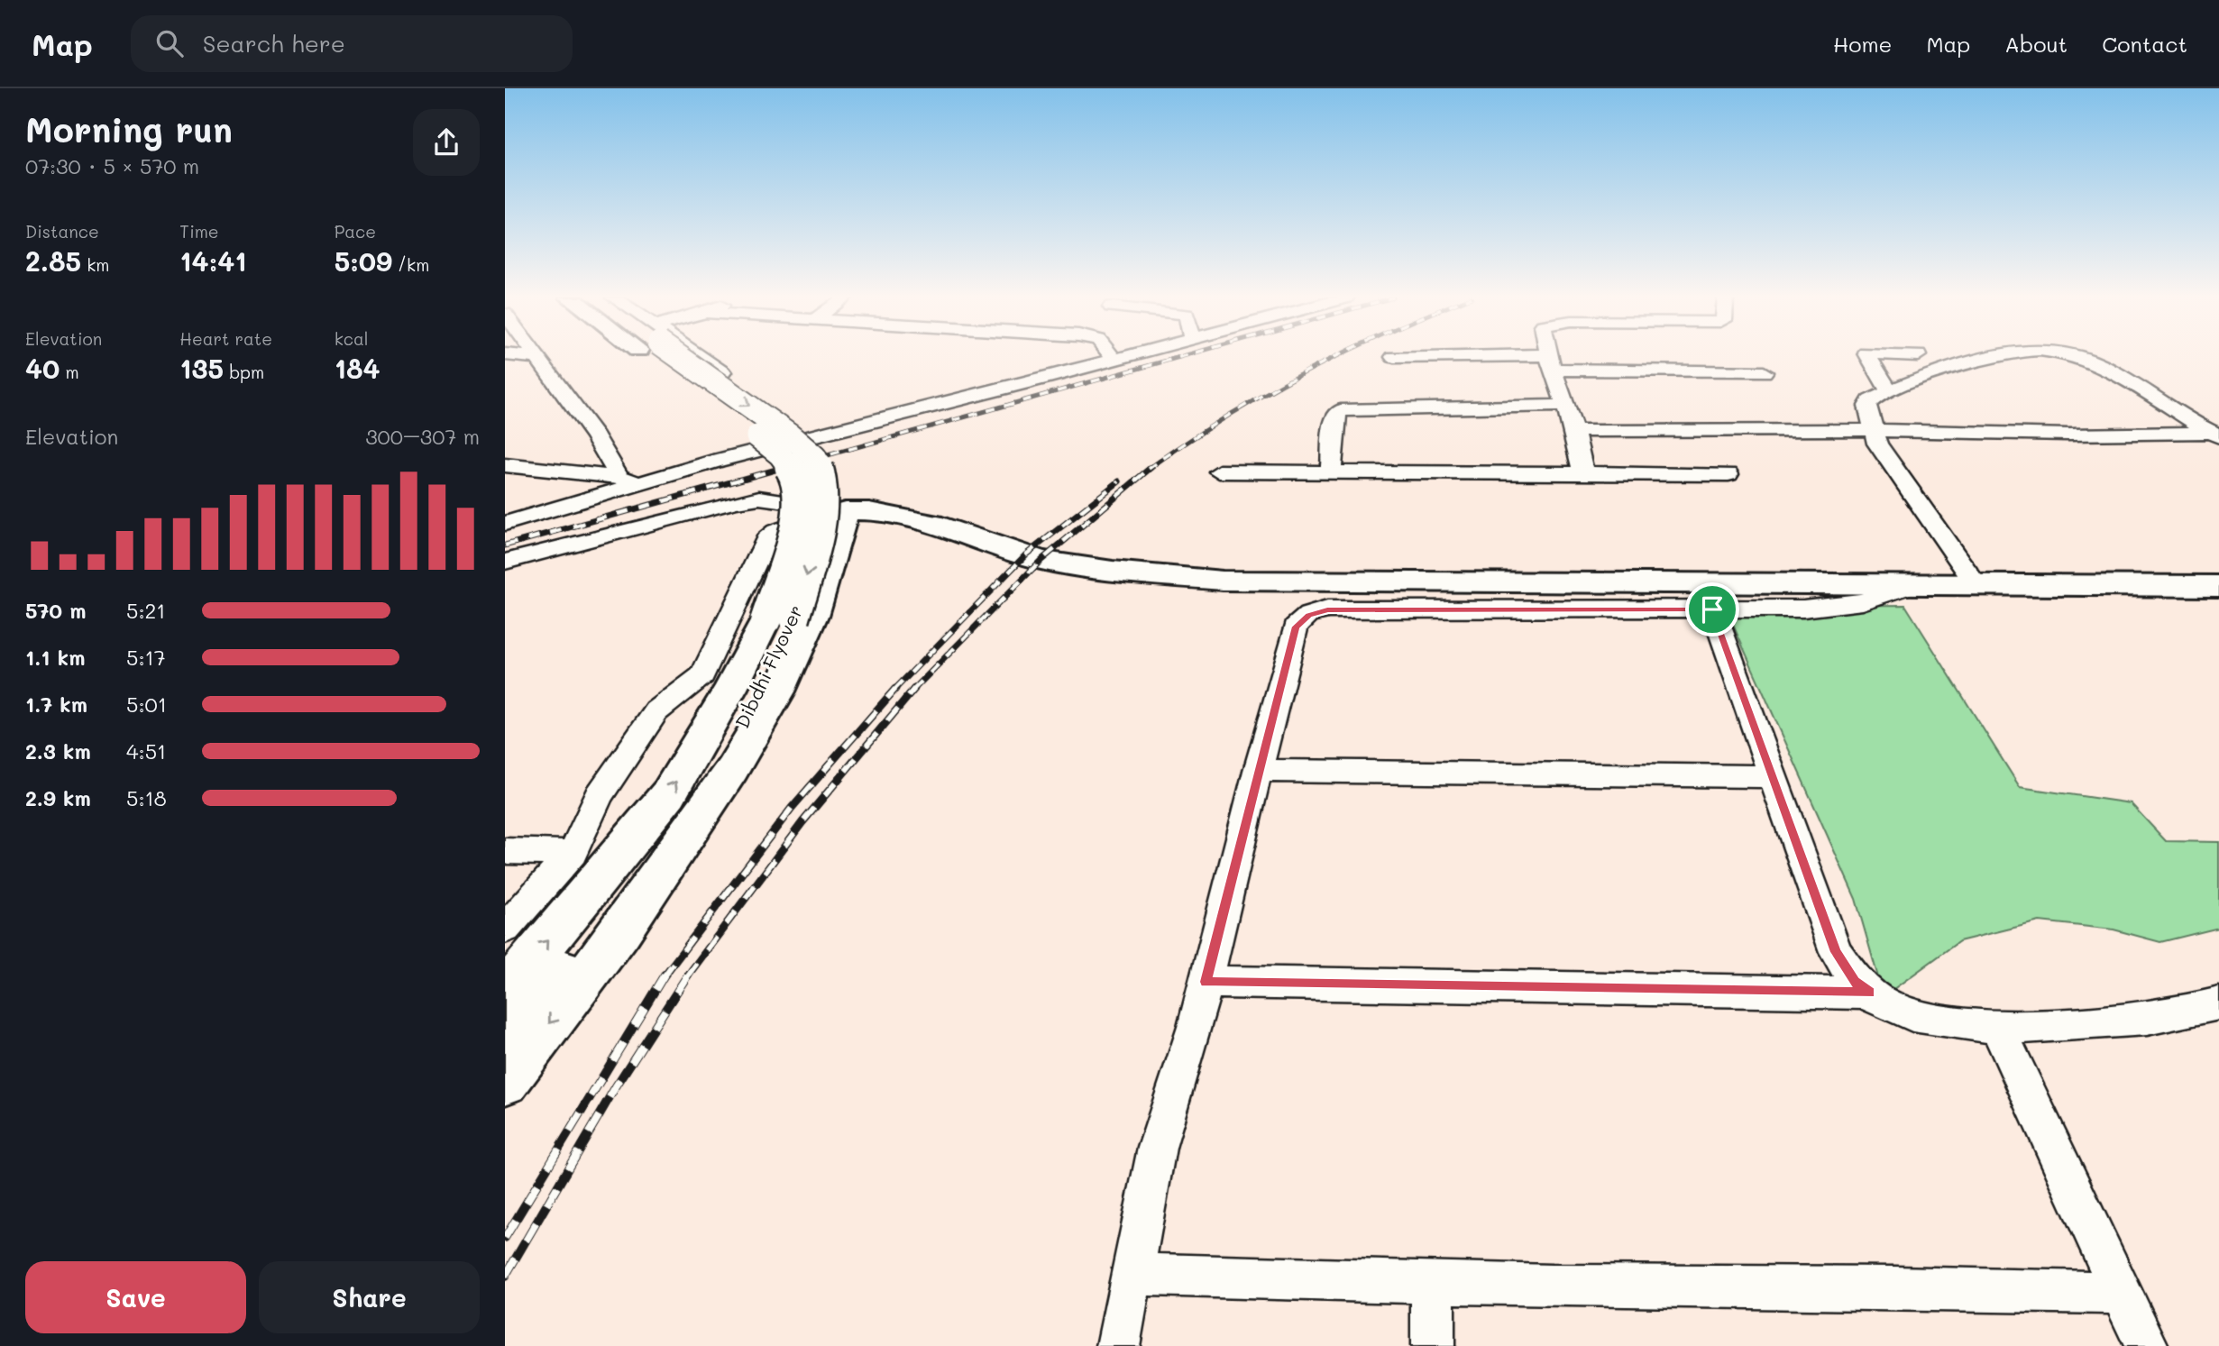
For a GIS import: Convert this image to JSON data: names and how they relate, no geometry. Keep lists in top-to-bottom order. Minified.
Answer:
{"streets":{"main road":["Dibdhi Flyover"]},"page":{"header":"Map","search":"Search here","nav":["Home","Map","About","Contact"],"heading":["Morning run","07:30 · 5 × 570 m"],"stats":[["Distance","2.85 km"],["Time","14:41"],["Pace","5:09 /km"],["Elevation","40 m"],["Heart rate","135 bpm"],["kcal","184"]],"chart":["Elevation","300–307 m"],"list":[{"name":"570 m","note":"5:21"},{"name":"1.1 km","note":"5:17"},{"name":"1.7 km","note":"5:01"},{"name":"2.3 km","note":"4:51"},{"name":"2.9 km","note":"5:18"}],"buttons":["Save","Share"]}}
